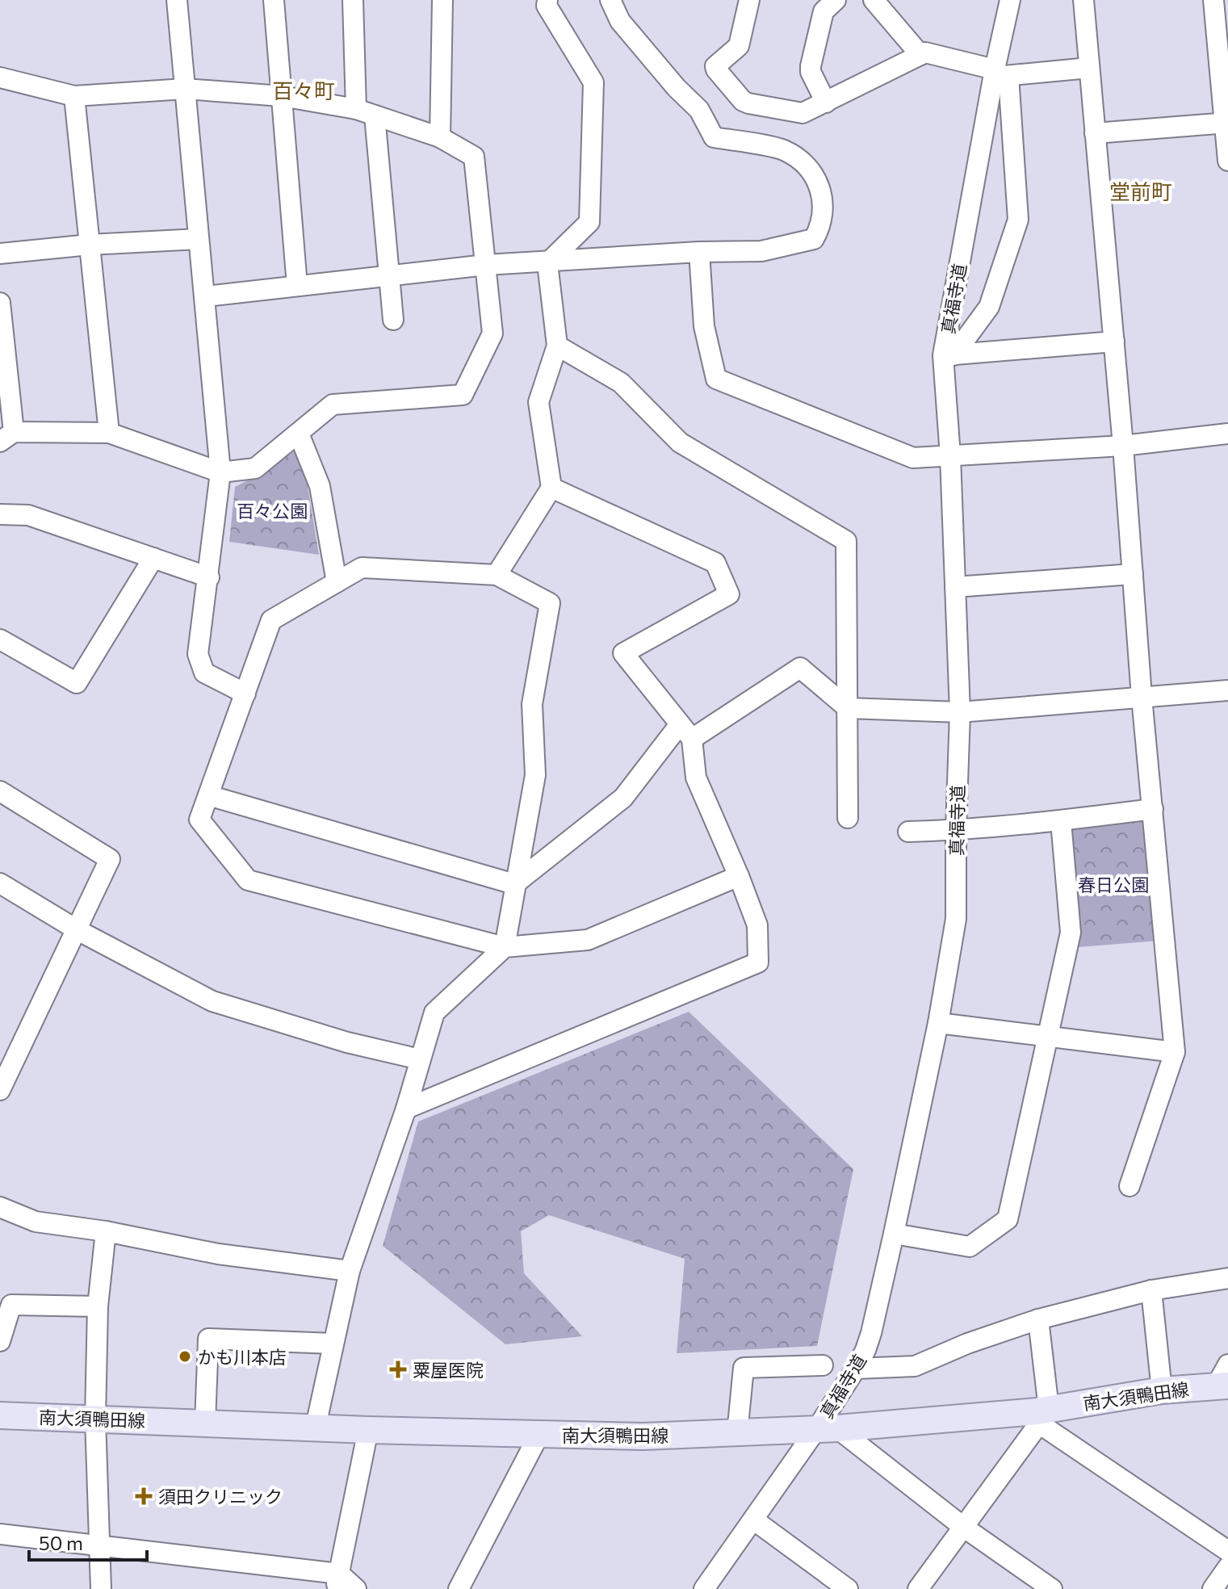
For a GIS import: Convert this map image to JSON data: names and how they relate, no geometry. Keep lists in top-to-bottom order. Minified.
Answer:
{"streets":{"main road":["南大須鴨田線"],"street":["真福寺道"]},"crossings":[["真福寺道","南大須鴨田線"]],"districts":["百々町","堂前町"],"parks":["百々公園","春日公園"],"places":{"other":["かも川本店"],"health":["粟屋医院","須田クリニック"]},"scale_bar":"50 m"}
